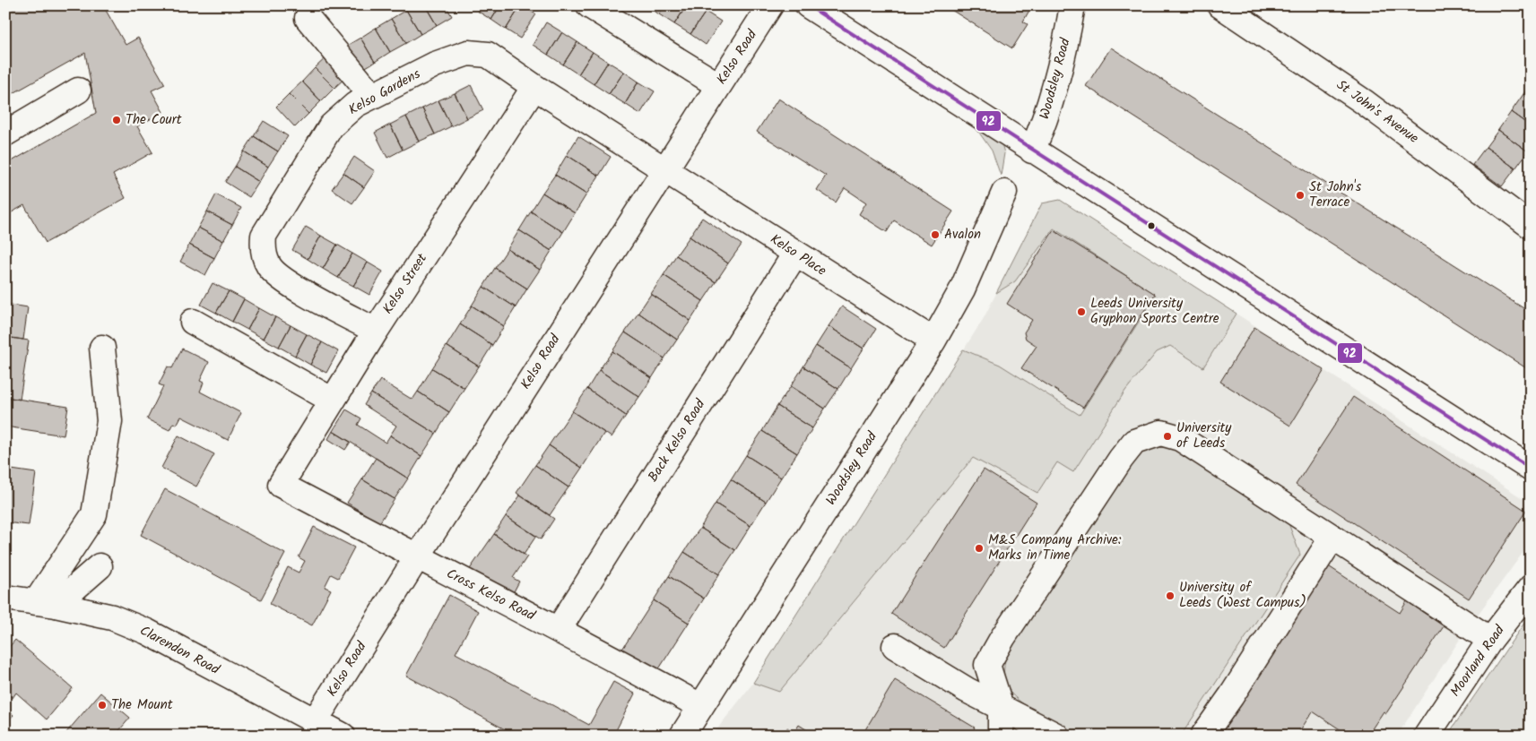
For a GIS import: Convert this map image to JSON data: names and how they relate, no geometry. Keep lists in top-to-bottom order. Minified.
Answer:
{"streets":{"street":["Kelso Road","Woodsley Road","Kelso Gardens","St John's Avenue","Kelso Place","Kelso Street","Back Kelso Road","Cross Kelso Road","Clarendon Road","Moorland Road"]},"crossings":[["Kelso Road","Kelso Gardens"],["Kelso Road","Kelso Place"],["Kelso Road","Cross Kelso Road"],["Kelso Road","Clarendon Road"],["Woodsley Road","Kelso Place"],["Woodsley Road","Cross Kelso Road"],["Kelso Gardens","Kelso Place"],["Kelso Gardens","Kelso Street"],["Kelso Place","Back Kelso Road"],["Kelso Street","Cross Kelso Road"],["Back Kelso Road","Cross Kelso Road"]],"places":["The Court","St John's Terrace","Avalon","Leeds University Gryphon Sports Centre","University of Leeds","M&S Company Archive: Marks in Time","University of Leeds (West Campus)","The Mount"],"lines":["transit line 92"]}
